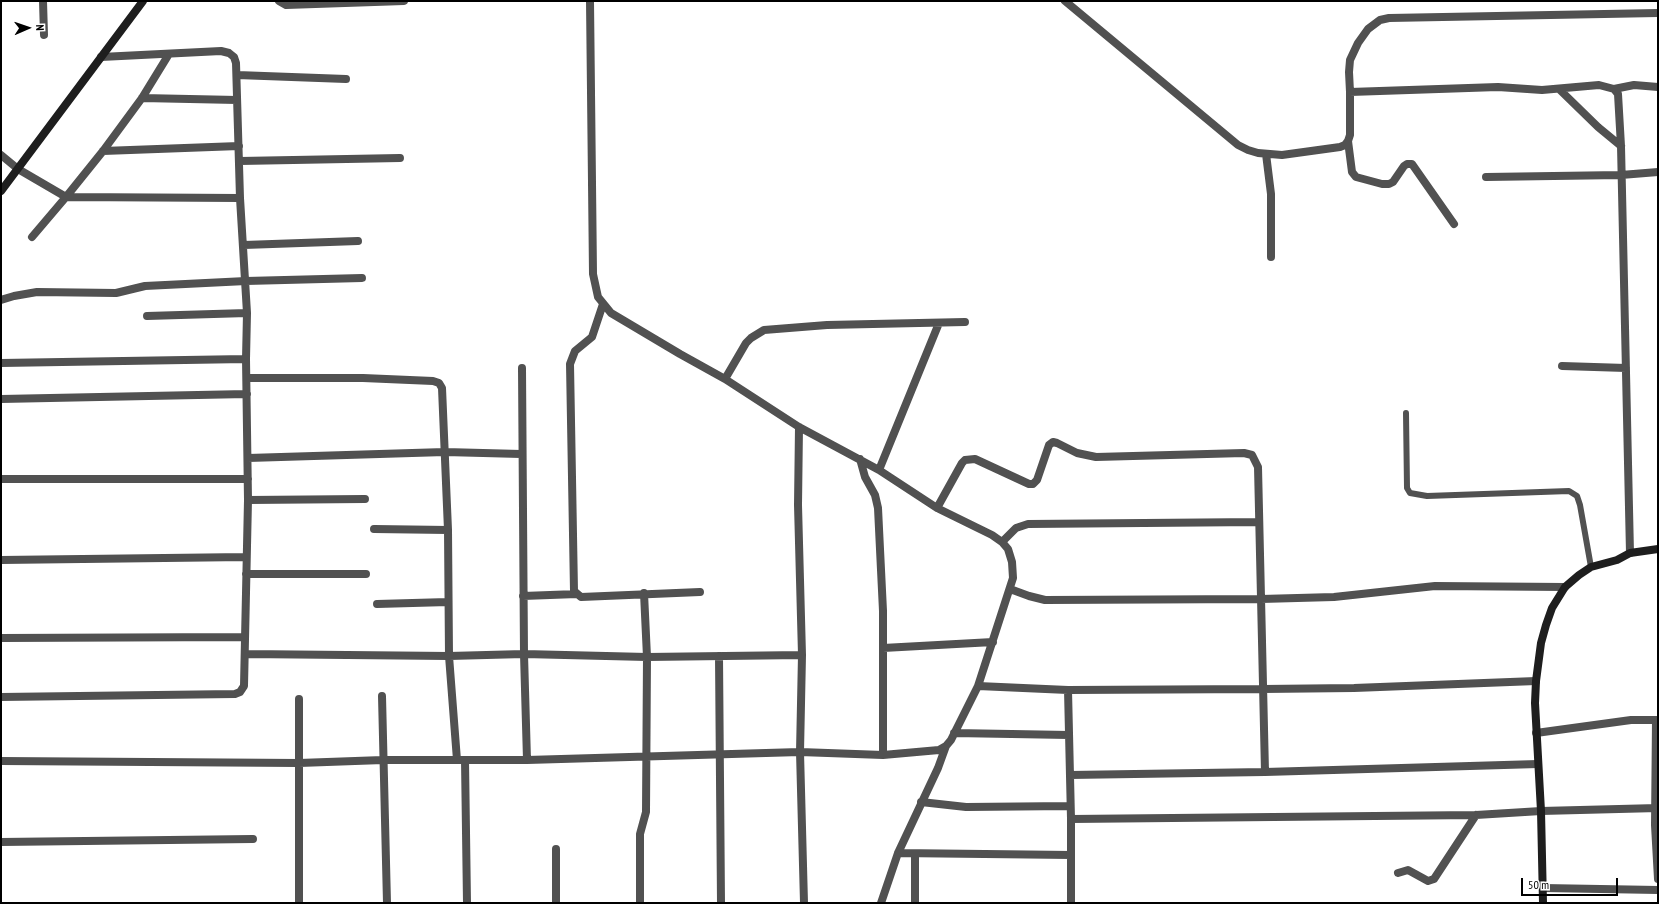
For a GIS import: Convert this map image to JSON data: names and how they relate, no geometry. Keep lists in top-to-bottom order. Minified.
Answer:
{"scale_bar":"50 m","north":"right"}
